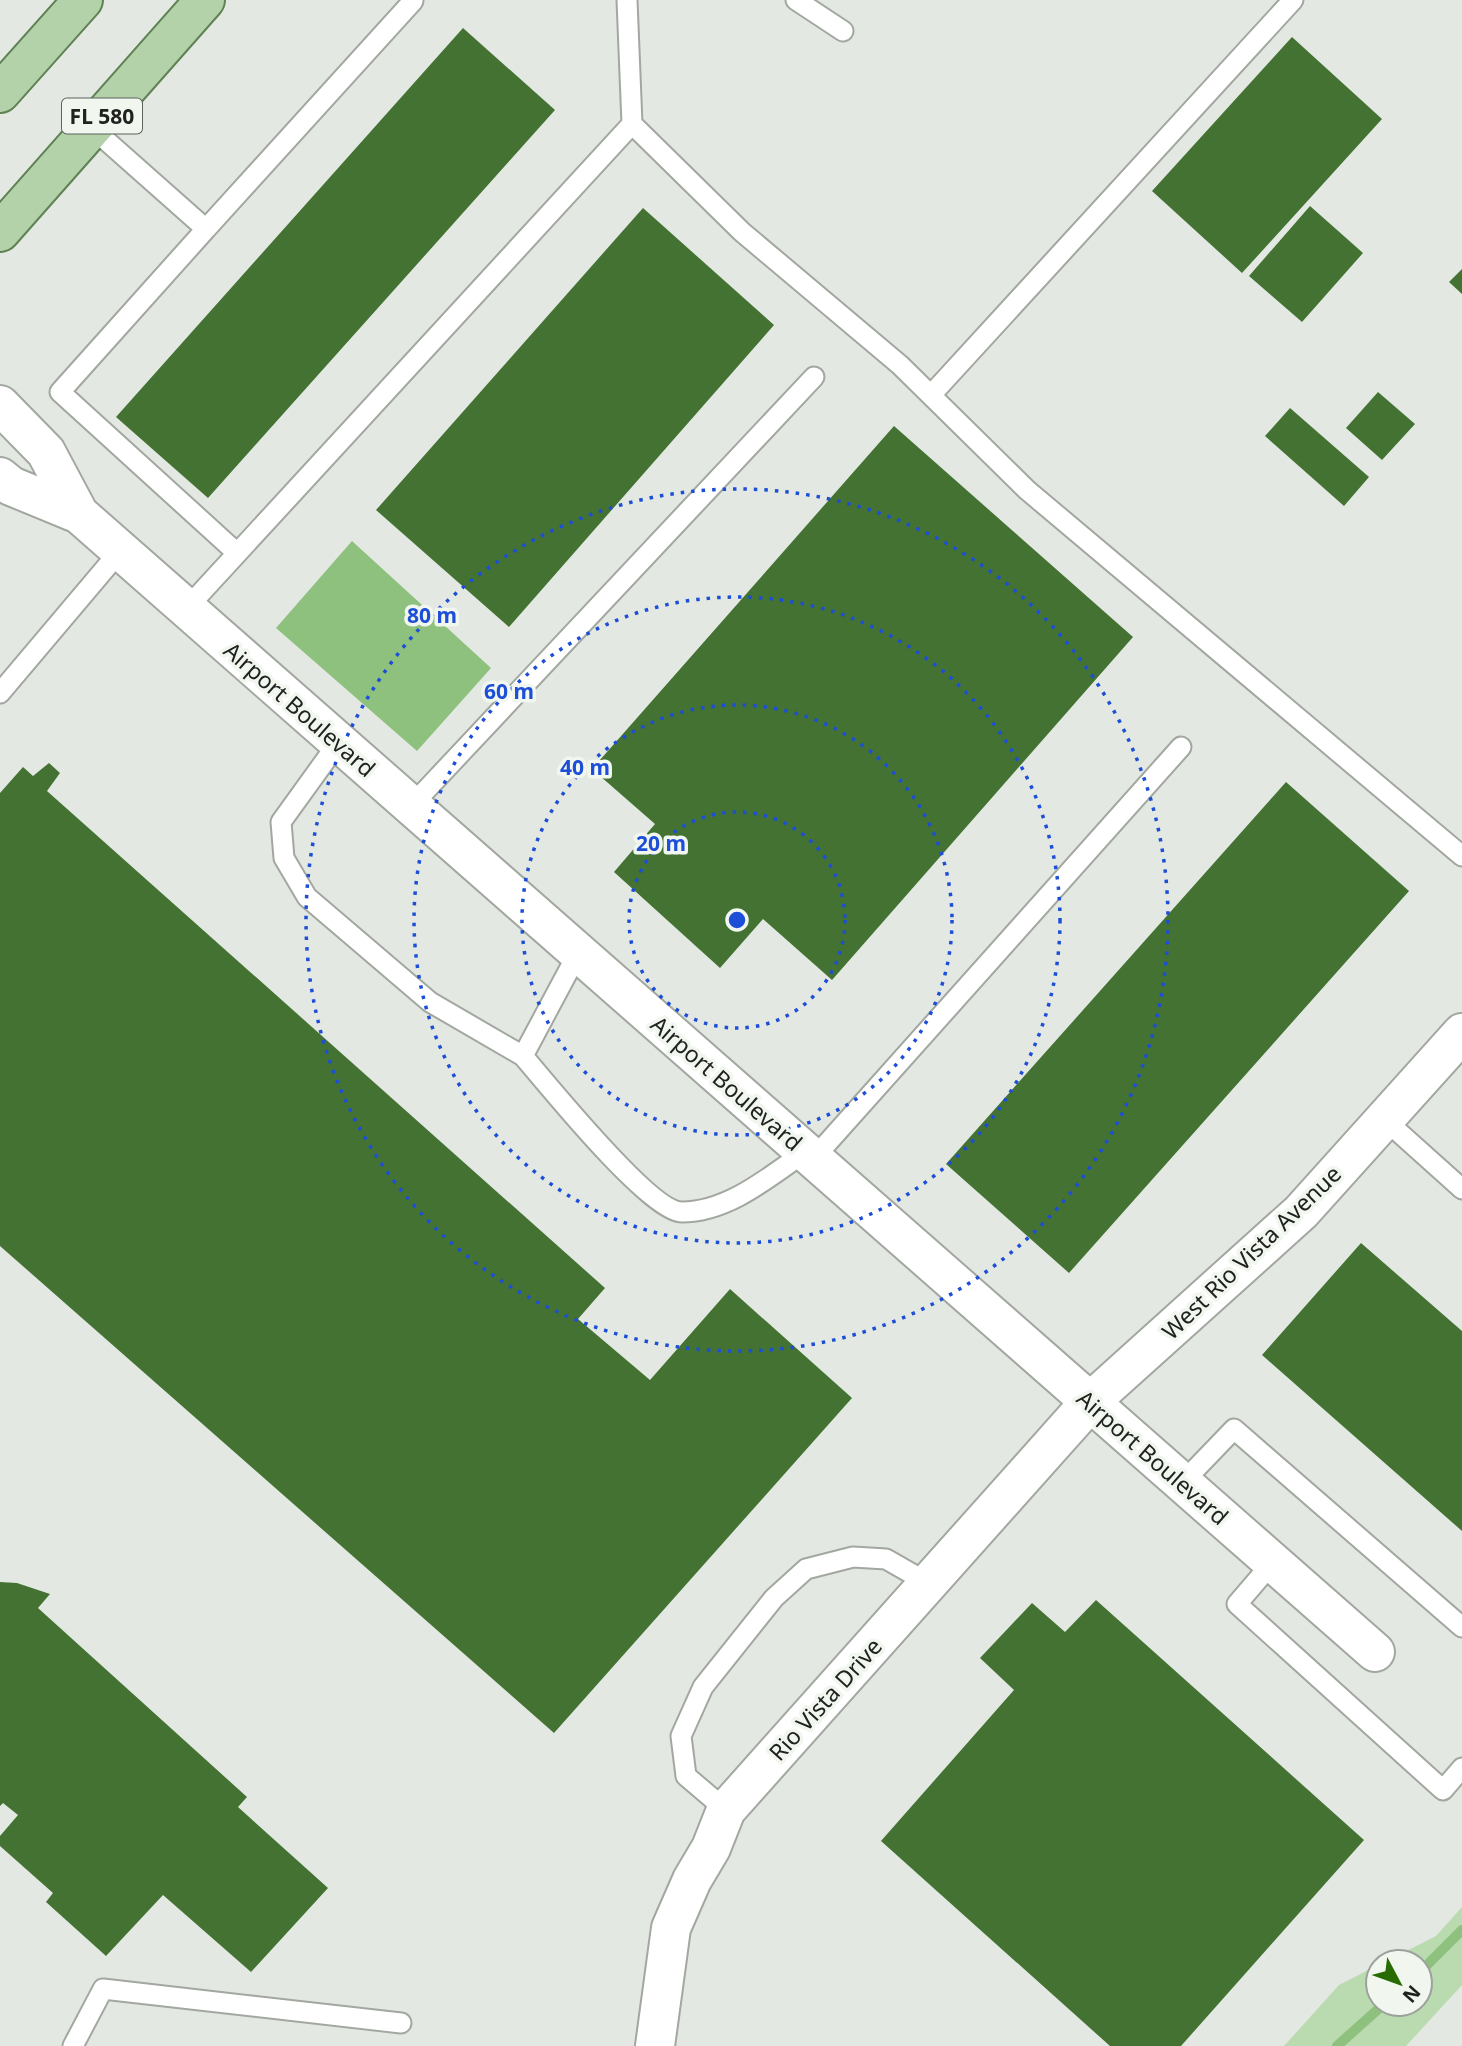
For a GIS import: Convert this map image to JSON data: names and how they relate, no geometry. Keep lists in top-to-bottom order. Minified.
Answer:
{"streets":{"main road":["FL 580"],"street":["Airport Boulevard","West Rio Vista Avenue","Rio Vista Drive"]},"crossings":[["Airport Boulevard","West Rio Vista Avenue"],["Airport Boulevard","Rio Vista Drive"],["West Rio Vista Avenue","Rio Vista Drive"]],"north":"bottom right","rings":["80 m","60 m","40 m","20 m"]}
